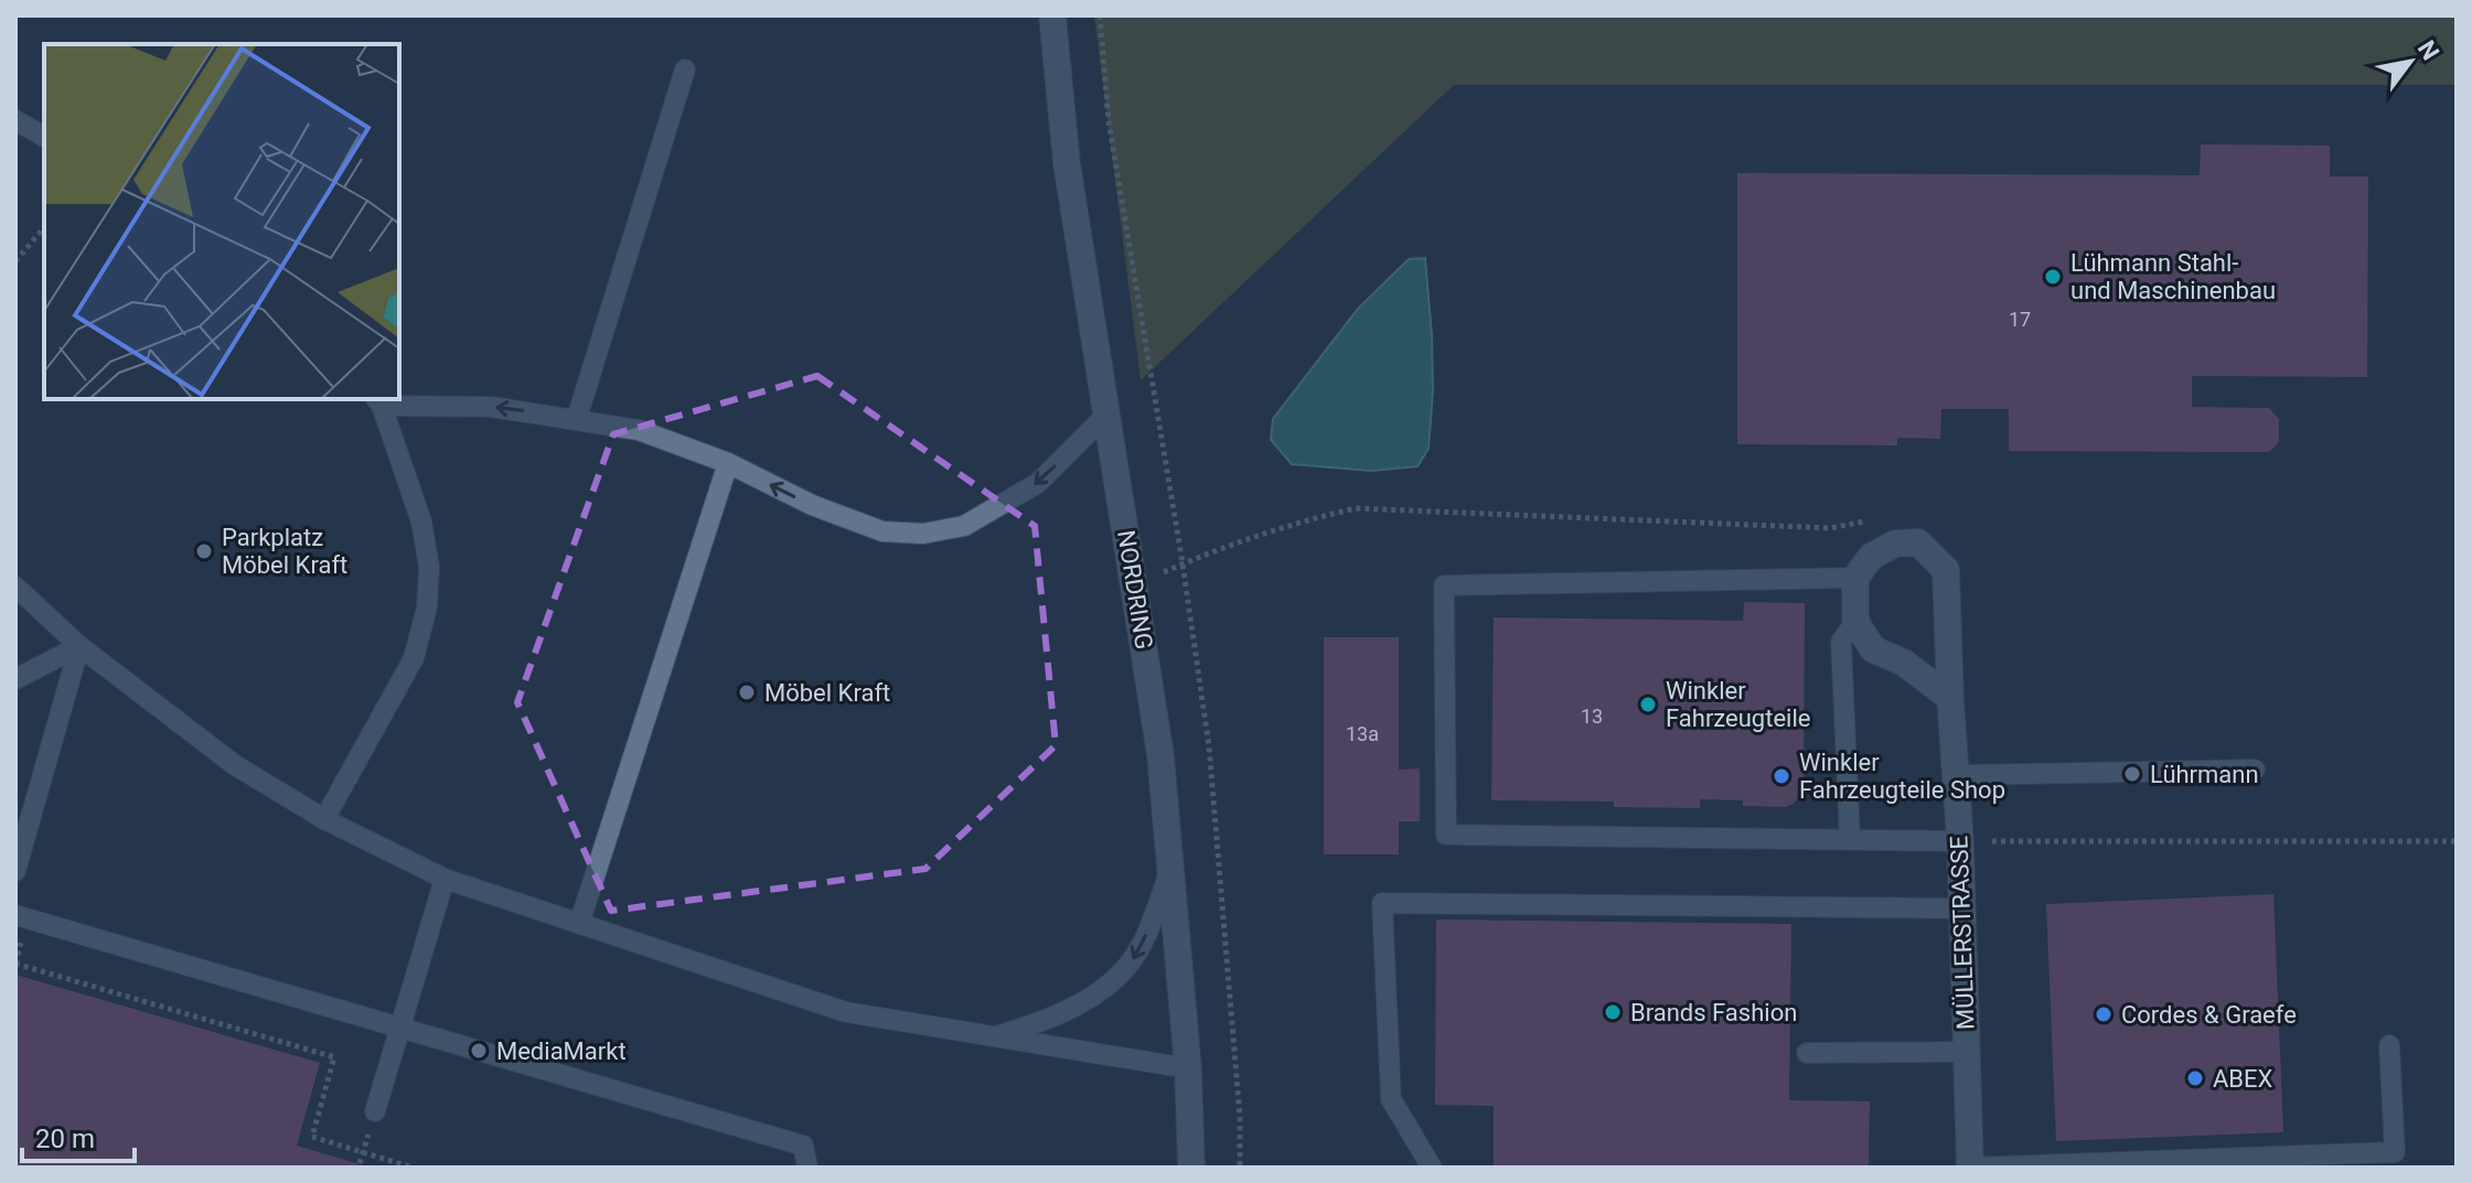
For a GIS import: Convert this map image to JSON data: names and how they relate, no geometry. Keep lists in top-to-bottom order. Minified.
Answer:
{"streets":{"street":["NORDRING","MÜLLERSTRASSE"]},"places":["Lühmann Stahl- und Maschinenbau","Parkplatz Möbel Kraft","Möbel Kraft","Winkler Fahrzeugteile","Lührmann","Winkler Fahrzeugteile Shop","Brands Fashion","Cordes & Graefe","MediaMarkt","ABEX"],"house_numbers":["17","13","13a"],"scale_bar":"20 m","north":"top right"}
